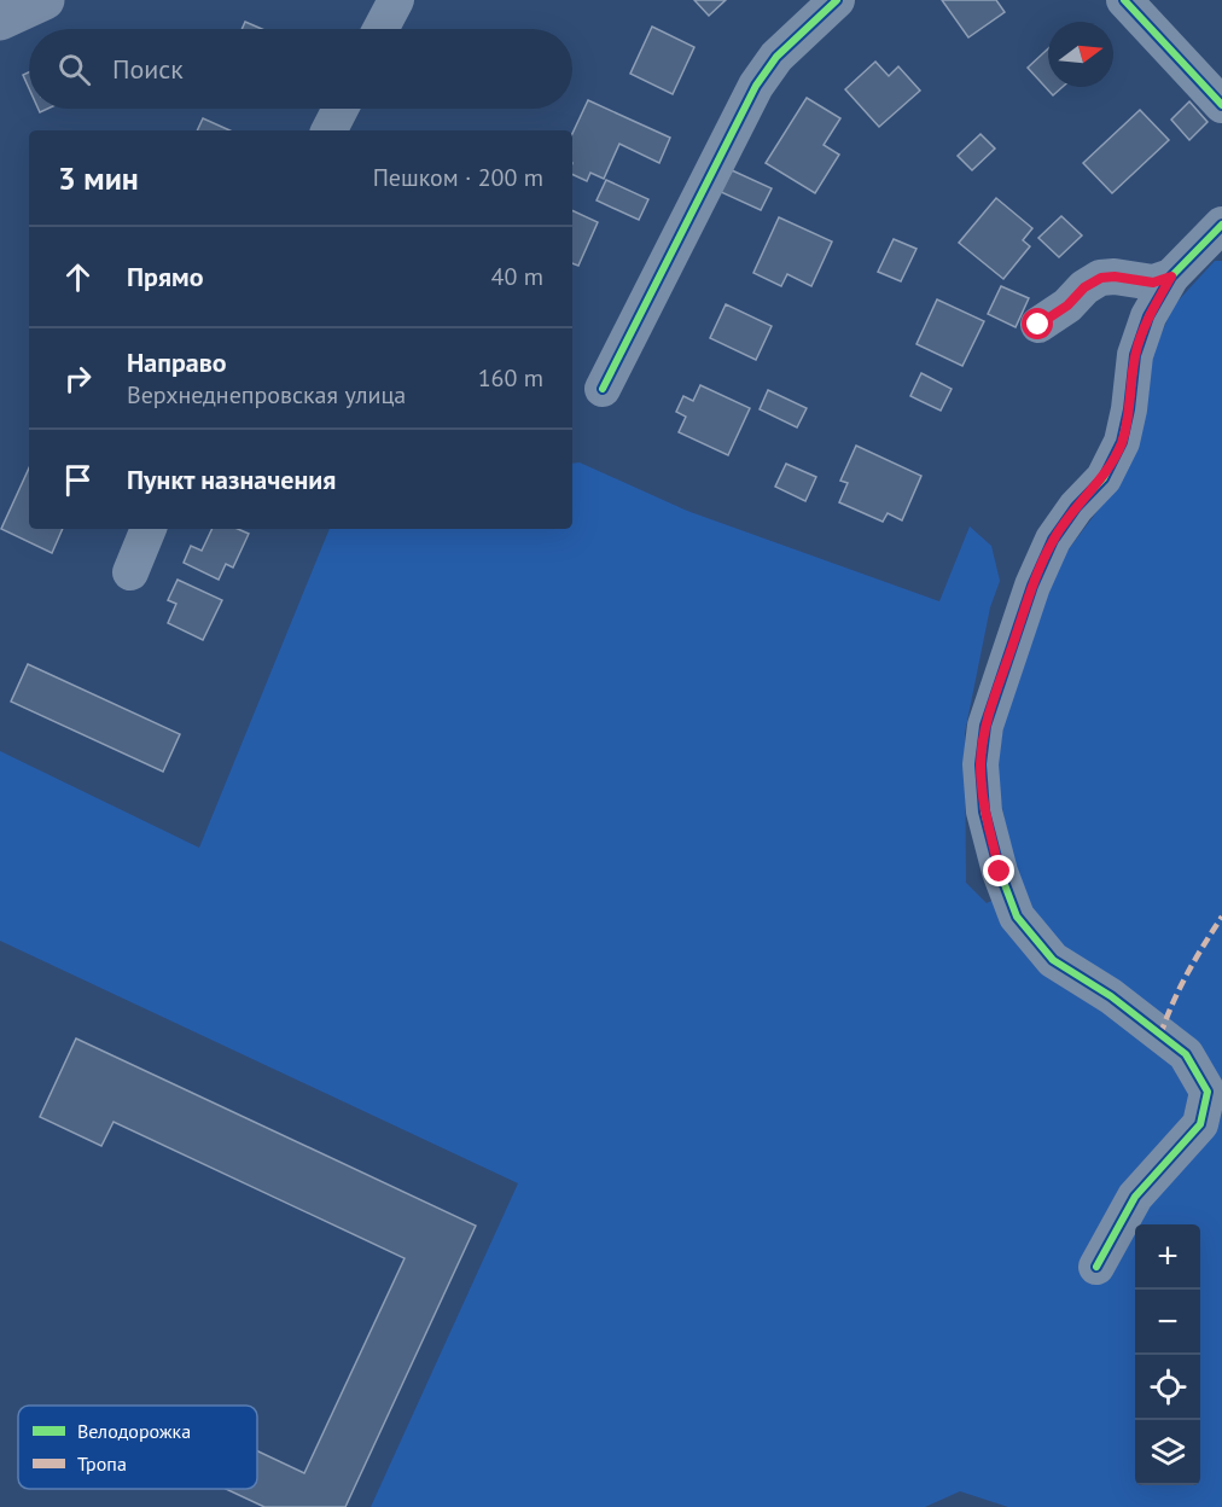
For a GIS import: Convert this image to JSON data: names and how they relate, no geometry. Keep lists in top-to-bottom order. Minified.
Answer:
{"legend":["Велодорожка","Тропа"],"north":"right","page":{"search":"Поиск","heading":["3 мин","Пешком · 200 m"],"list":[["Прямо","40 m"],["Направо","Верхнеднепровская улица","160 m"],"Пункт назначения"],"map_buttons":["+","−"]}}
